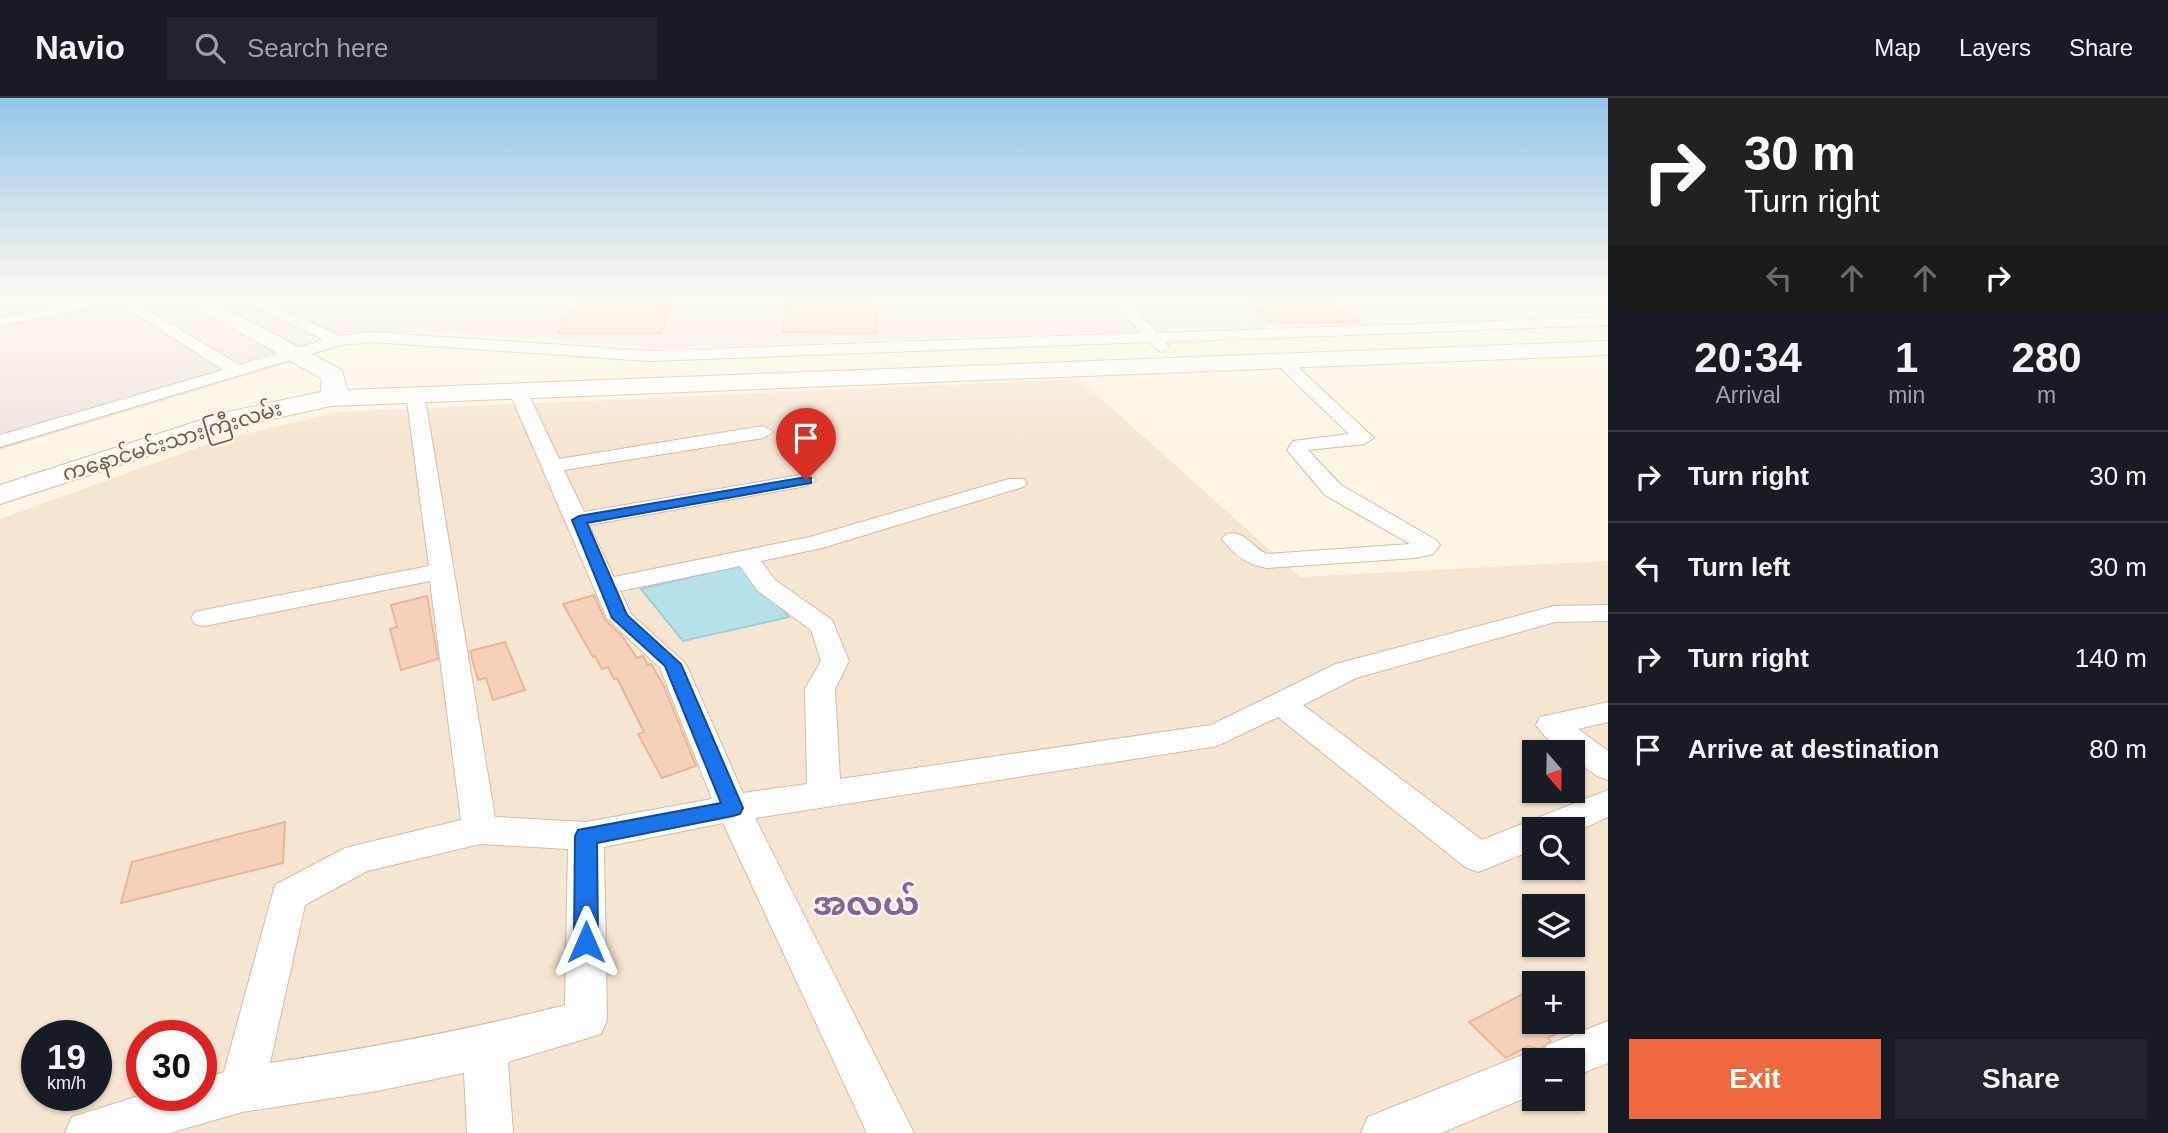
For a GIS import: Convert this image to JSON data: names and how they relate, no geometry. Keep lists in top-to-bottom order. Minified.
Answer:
{"streets":{"main road":["ကနောင်မင်းသားကြီးလမ်း"]},"districts":["အလယ်"],"north":"bottom","page":{"header":"Navio","search":"Search here","nav":["Map","Layers","Share"],"turn":["30 m","Turn right"],"eta":["20:34","Arrival","1","min","280","m"],"list":[{"name":"Turn right","value":"30 m"},{"name":"Turn left","value":"30 m"},{"name":"Turn right","value":"140 m"},{"name":"Arrive at destination","value":"80 m"}],"map_buttons":["+","−"],"speed":"19 km/h","limit":"30","buttons":["Exit","Share"]}}
